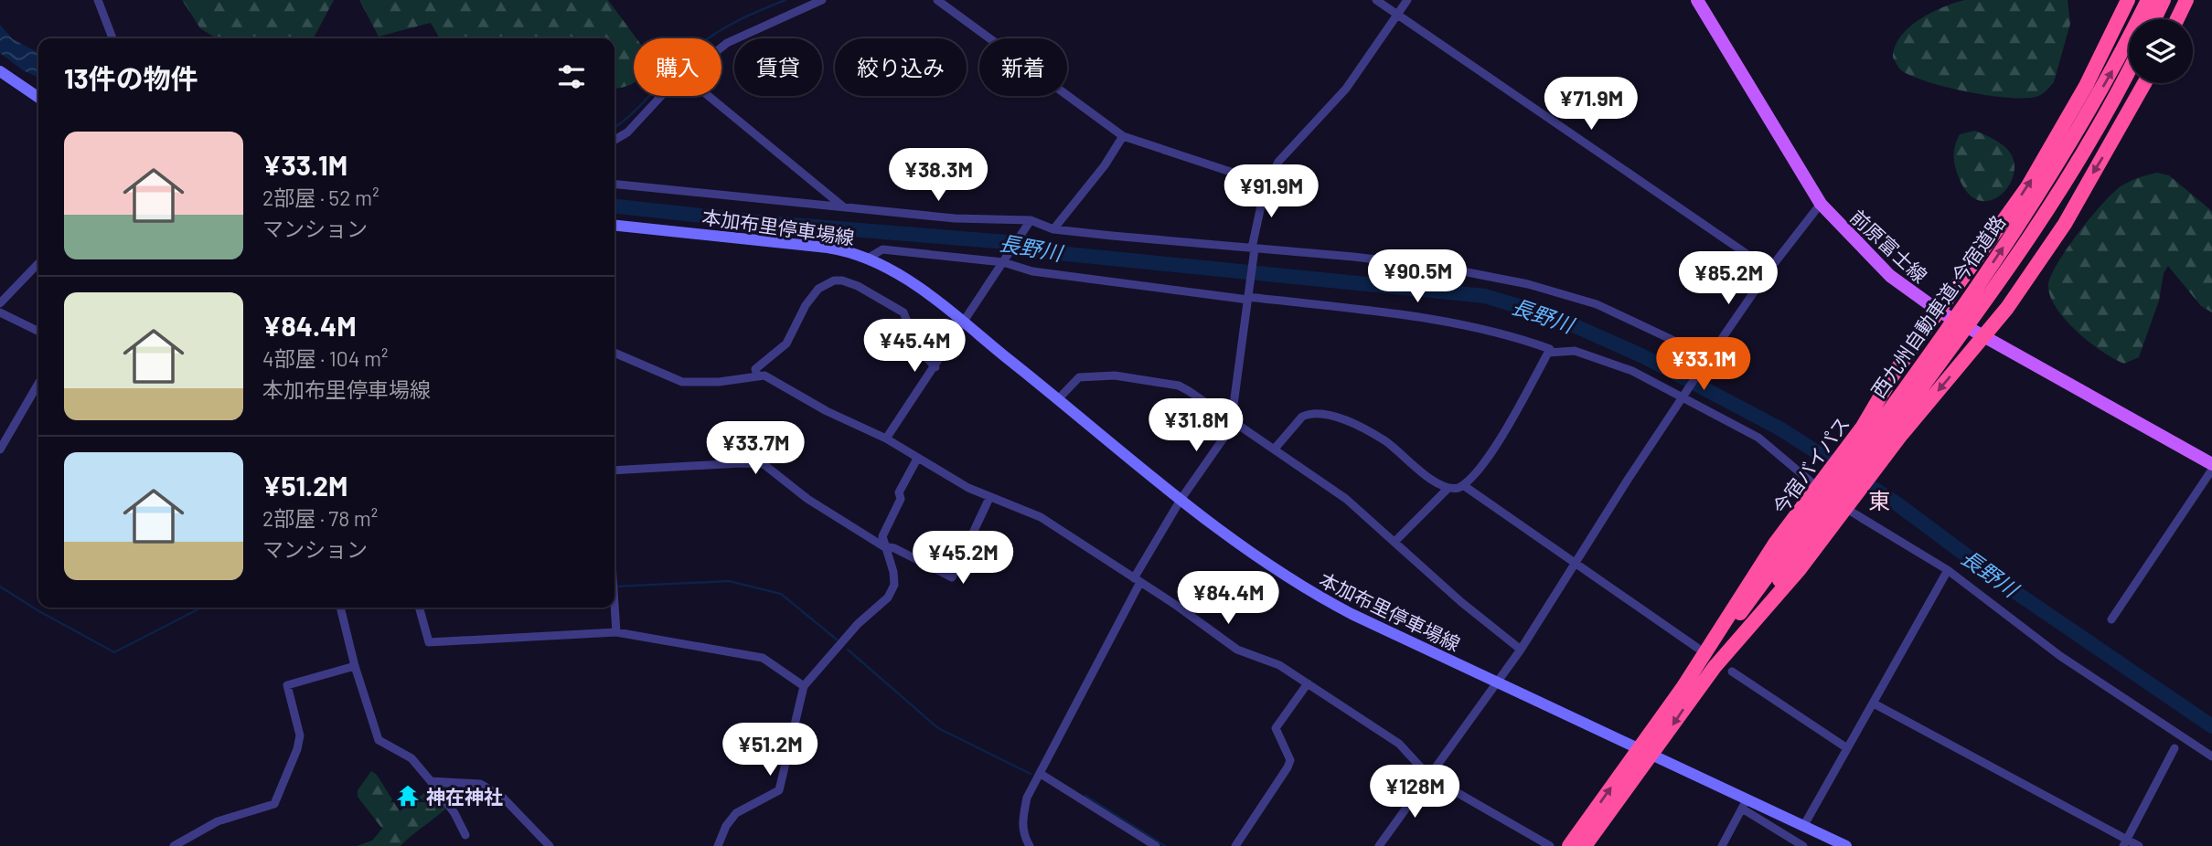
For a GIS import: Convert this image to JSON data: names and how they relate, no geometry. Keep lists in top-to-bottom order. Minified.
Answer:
{"streets":{"highway":["西九州自動車道;今宿道路","今宿バイパス"],"main road":["本加布里停車場線","前原富士線"]},"crossings":[["本加布里停車場線","今宿バイパス"],["前原富士線","今宿バイパス"],["西九州自動車道;今宿道路","今宿バイパス"]],"districts":["東"],"water":["長野川"],"places":{"temple":["神在神社"]},"page":{"chip":["購入","賃貸","絞り込み","新着"],"heading":"13件の物件","price":["¥71.9M","¥38.3M","¥91.9M","¥90.5M","¥85.2M","¥45.4M","¥33.1M","¥31.8M","¥33.7M","¥45.2M","¥84.4M","¥51.2M","¥128M"],"list":[{"name":"¥33.1M","note":"2部屋 · 52 m² · マンション"},{"name":"¥84.4M","note":"4部屋 · 104 m² · 本加布里停車場線"},{"name":"¥51.2M","note":"2部屋 · 78 m² · マンション"}]}}
